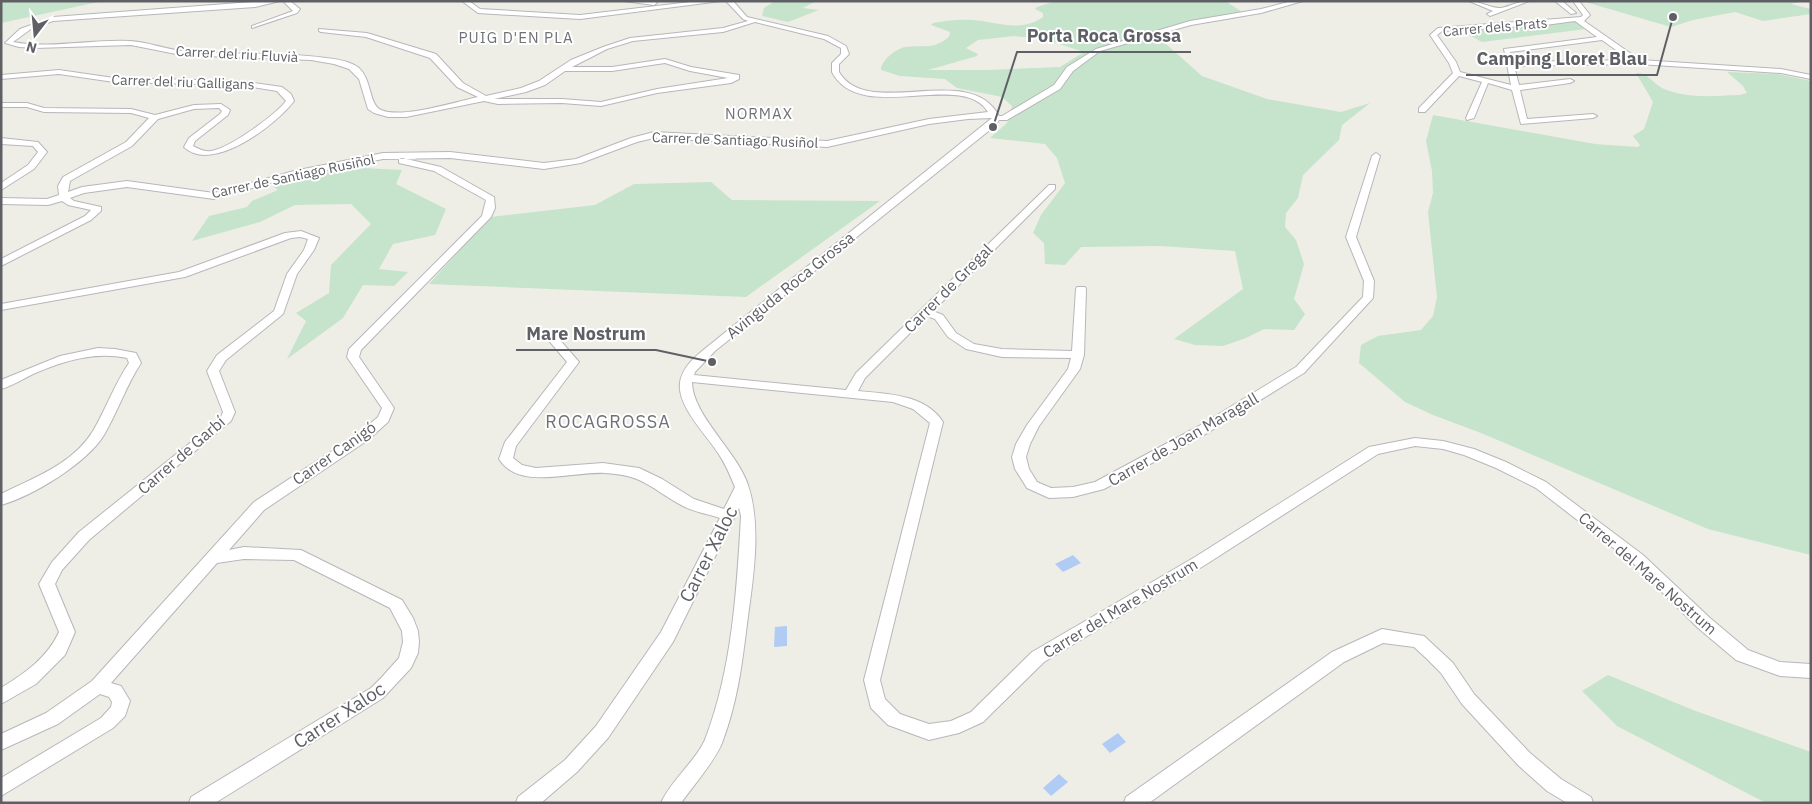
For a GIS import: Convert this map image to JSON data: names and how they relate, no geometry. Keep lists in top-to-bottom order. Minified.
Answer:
{"streets":{"street":["Carrer dels Prats","Carrer del riu Fluvià","Carrer del riu Galligans","Carrer de Santiago Rusiñol","Avinguda Roca Grossa","Carrer de Gregal","Carrer de Joan Maragall","Carrer Canigó","Carrer de Garbí","Carrer Xaloc","Carrer del Mare Nostrum"]},"crossings":[["Carrer de Santiago Rusiñol","Avinguda Roca Grossa"],["Carrer de Santiago Rusiñol","Carrer Canigó"],["Avinguda Roca Grossa","Carrer del Mare Nostrum"],["Carrer de Gregal","Carrer del Mare Nostrum"],["Carrer Canigó","Carrer Xaloc"]],"districts":["PUIG D'EN PLA","NORMAX","ROCAGROSSA"],"places":["Camping Lloret Blau","Porta Roca Grossa","Mare Nostrum"],"north":"bottom"}
